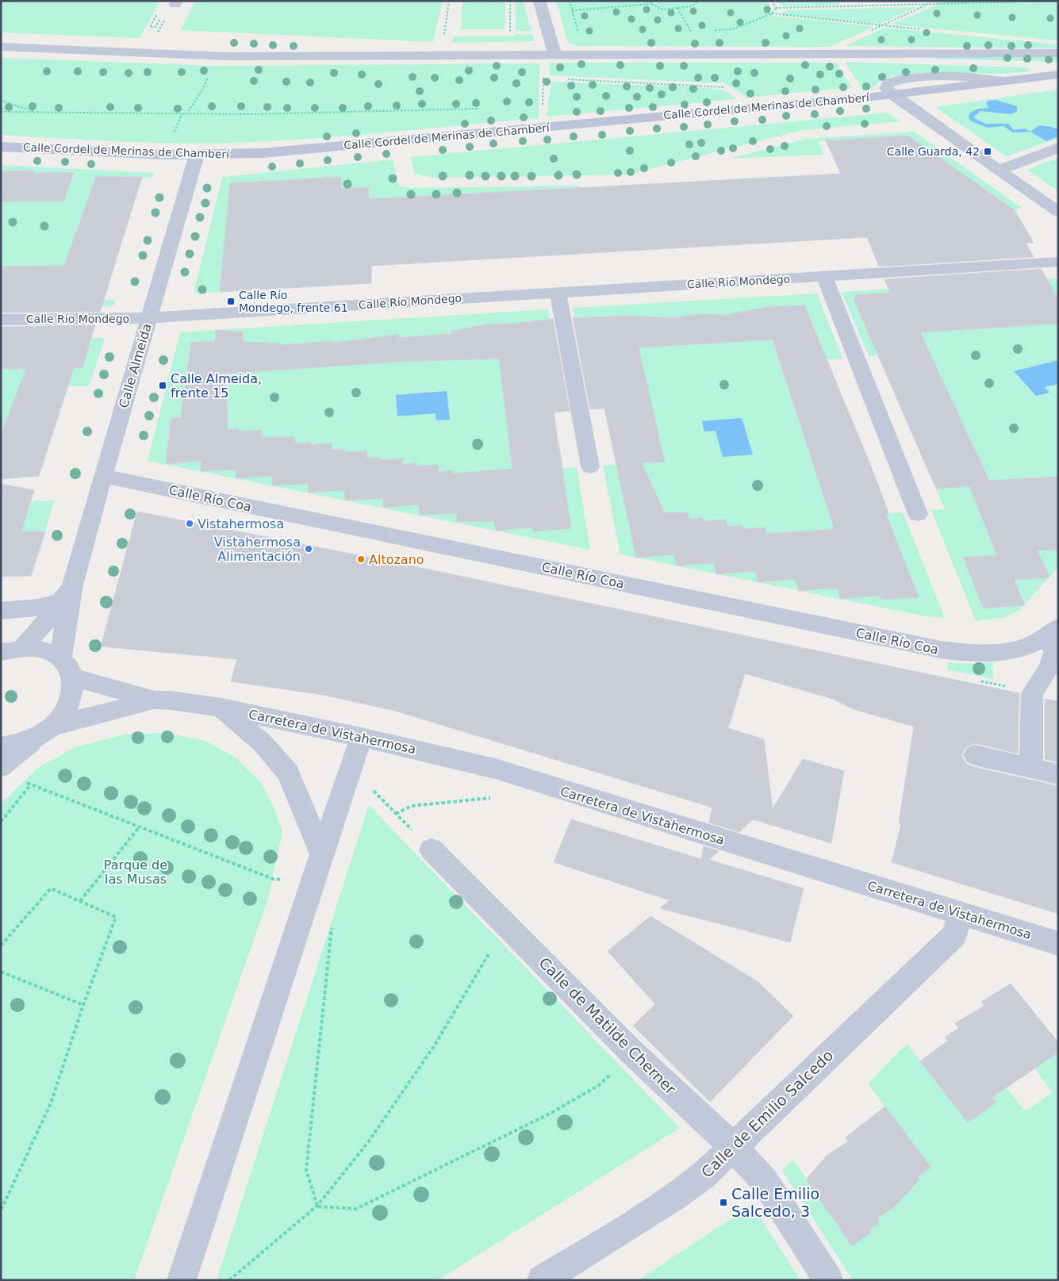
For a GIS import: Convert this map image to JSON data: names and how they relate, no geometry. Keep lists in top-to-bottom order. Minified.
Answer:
{"streets":{"main road":["Calle Cordel de Merinas de Chamberí"],"street":["Calle Río Mondego","Calle Almeida","Calle Río Coa","Carretera de Vistahermosa","Calle de Matilde Cherner","Calle de Emilio Salcedo"]},"crossings":[["Calle Cordel de Merinas de Chamberí","Calle Almeida"],["Calle Río Mondego","Calle Almeida"],["Calle Almeida","Calle Río Coa"],["Carretera de Vistahermosa","Calle de Emilio Salcedo"],["Calle de Matilde Cherner","Calle de Emilio Salcedo"]],"parks":["Parque de las Musas"],"places":{"transit":["Calle Guarda, 42","Calle Río Mondego, frente 61","Calle Almeida, frente 15","Calle Emilio Salcedo, 3"],"other":["Vistahermosa","Vistahermosa Alimentación","Altozano"]}}
